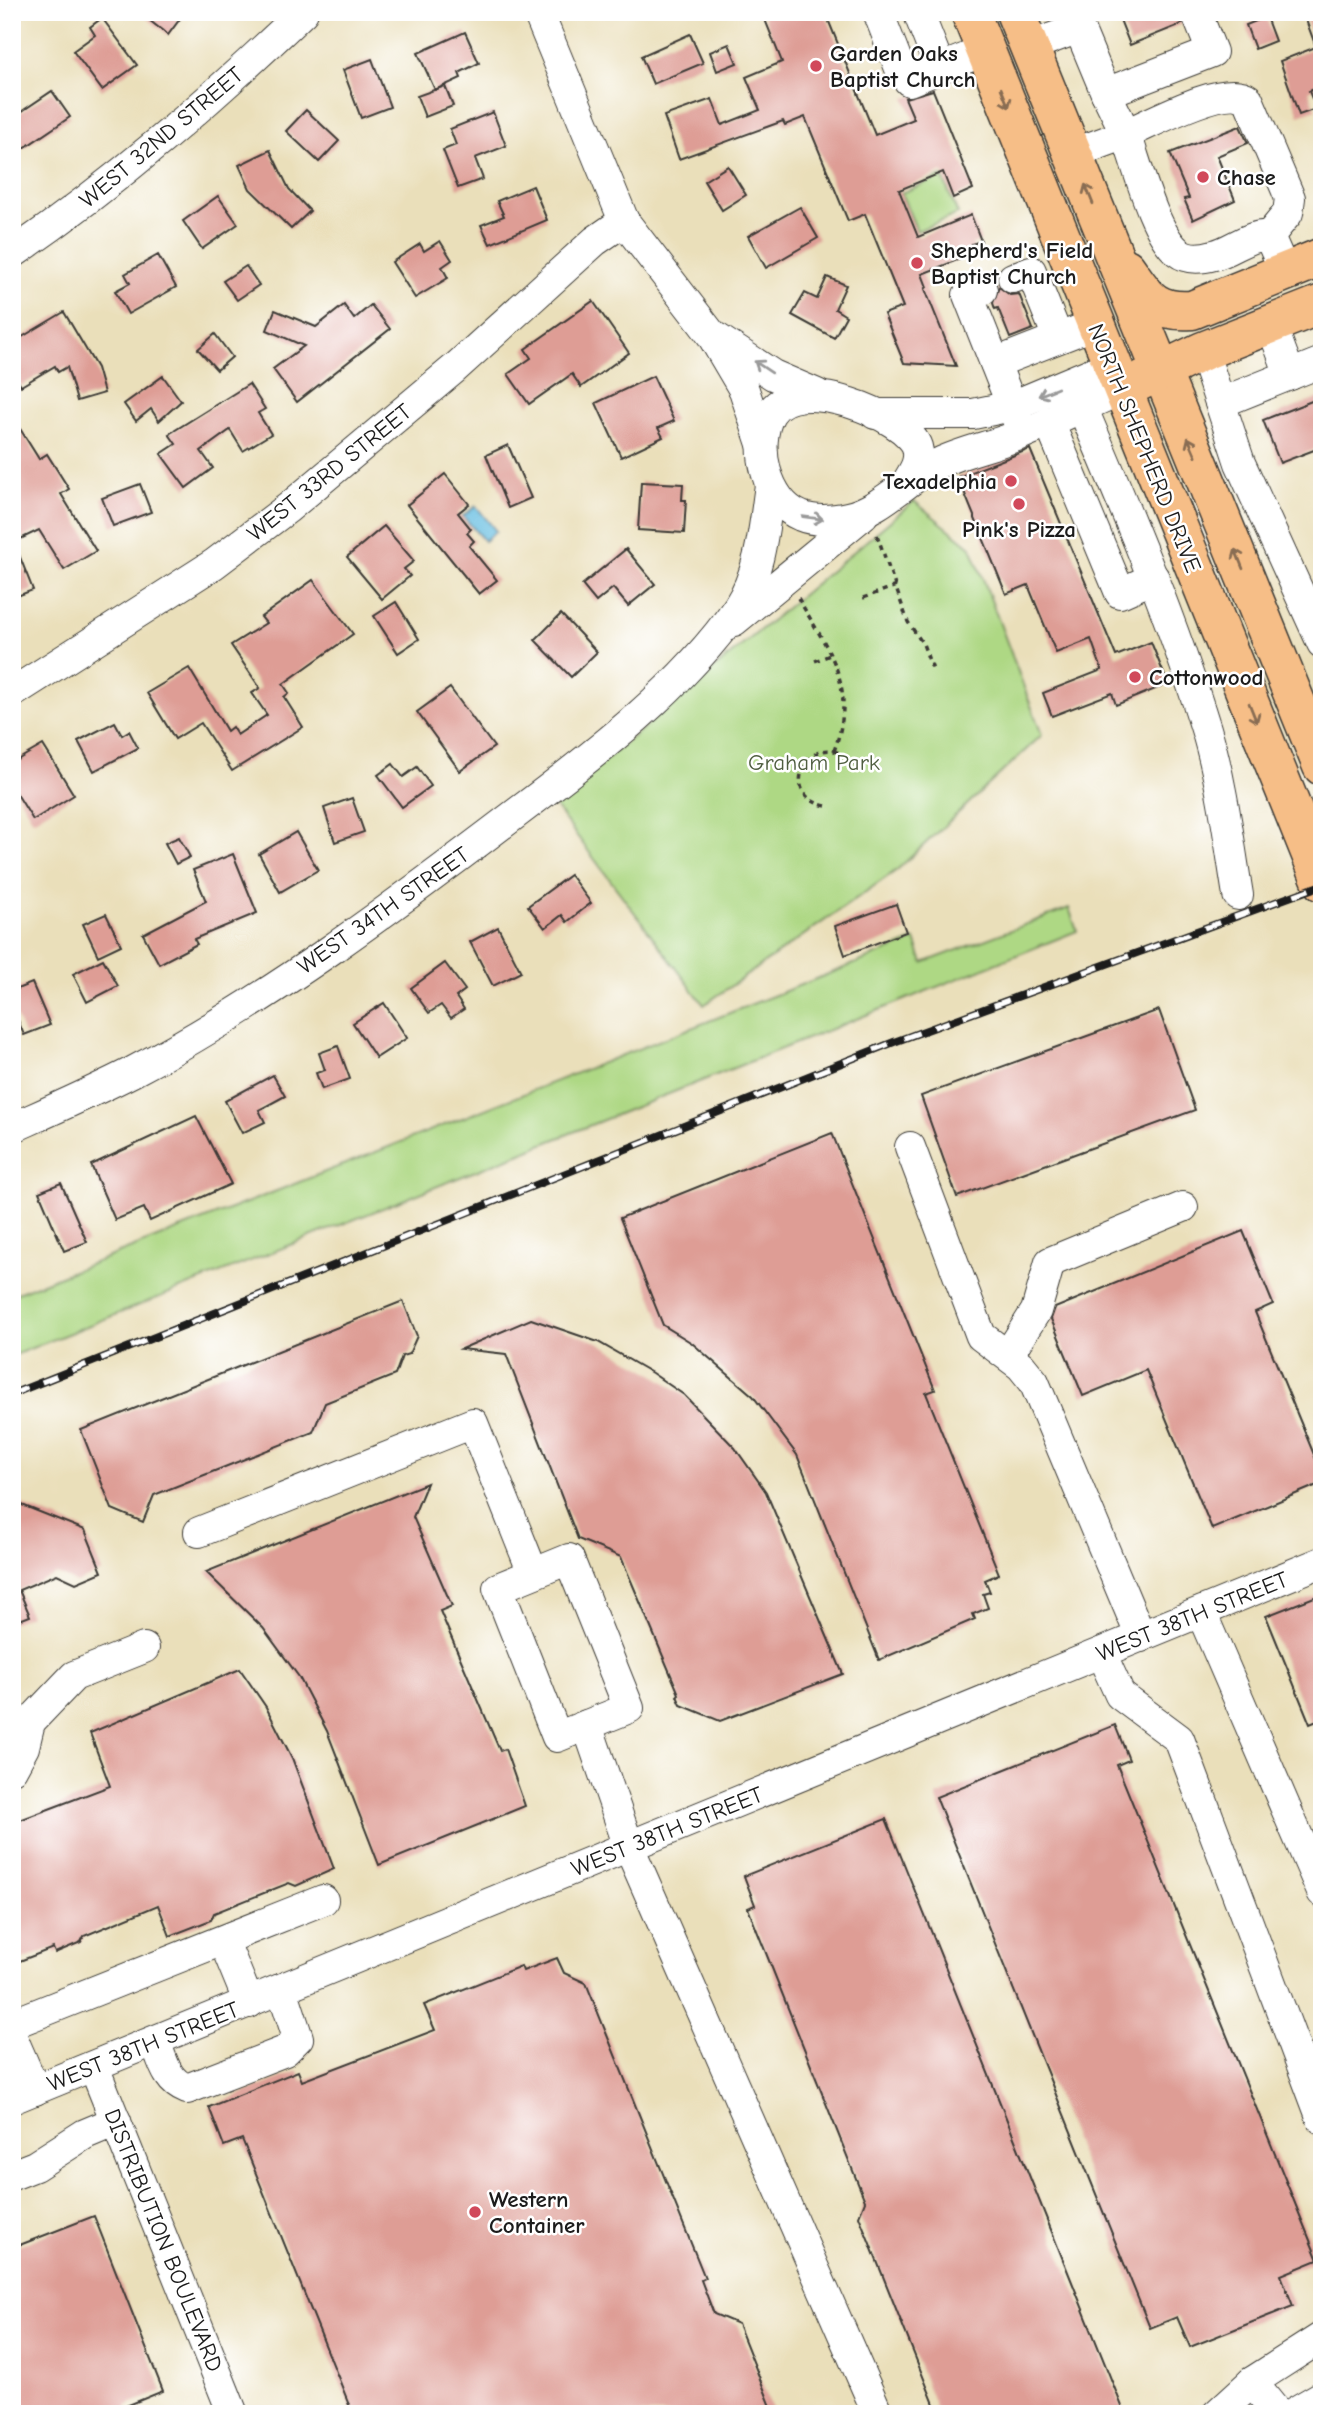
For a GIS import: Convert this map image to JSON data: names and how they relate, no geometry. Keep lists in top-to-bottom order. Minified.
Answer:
{"streets":{"main road":["NORTH SHEPHERD DRIVE"],"street":["WEST 32ND STREET","WEST 33RD STREET","WEST 34TH STREET","WEST 38TH STREET","DISTRIBUTION BOULEVARD"]},"crossings":[["WEST 38TH STREET","DISTRIBUTION BOULEVARD"]],"parks":["Graham Park"],"places":["Garden Oaks Baptist Church","Chase","Shepherd's Field Baptist Church","Texadelphia","Pink's Pizza","Cottonwood","Western Container"]}
